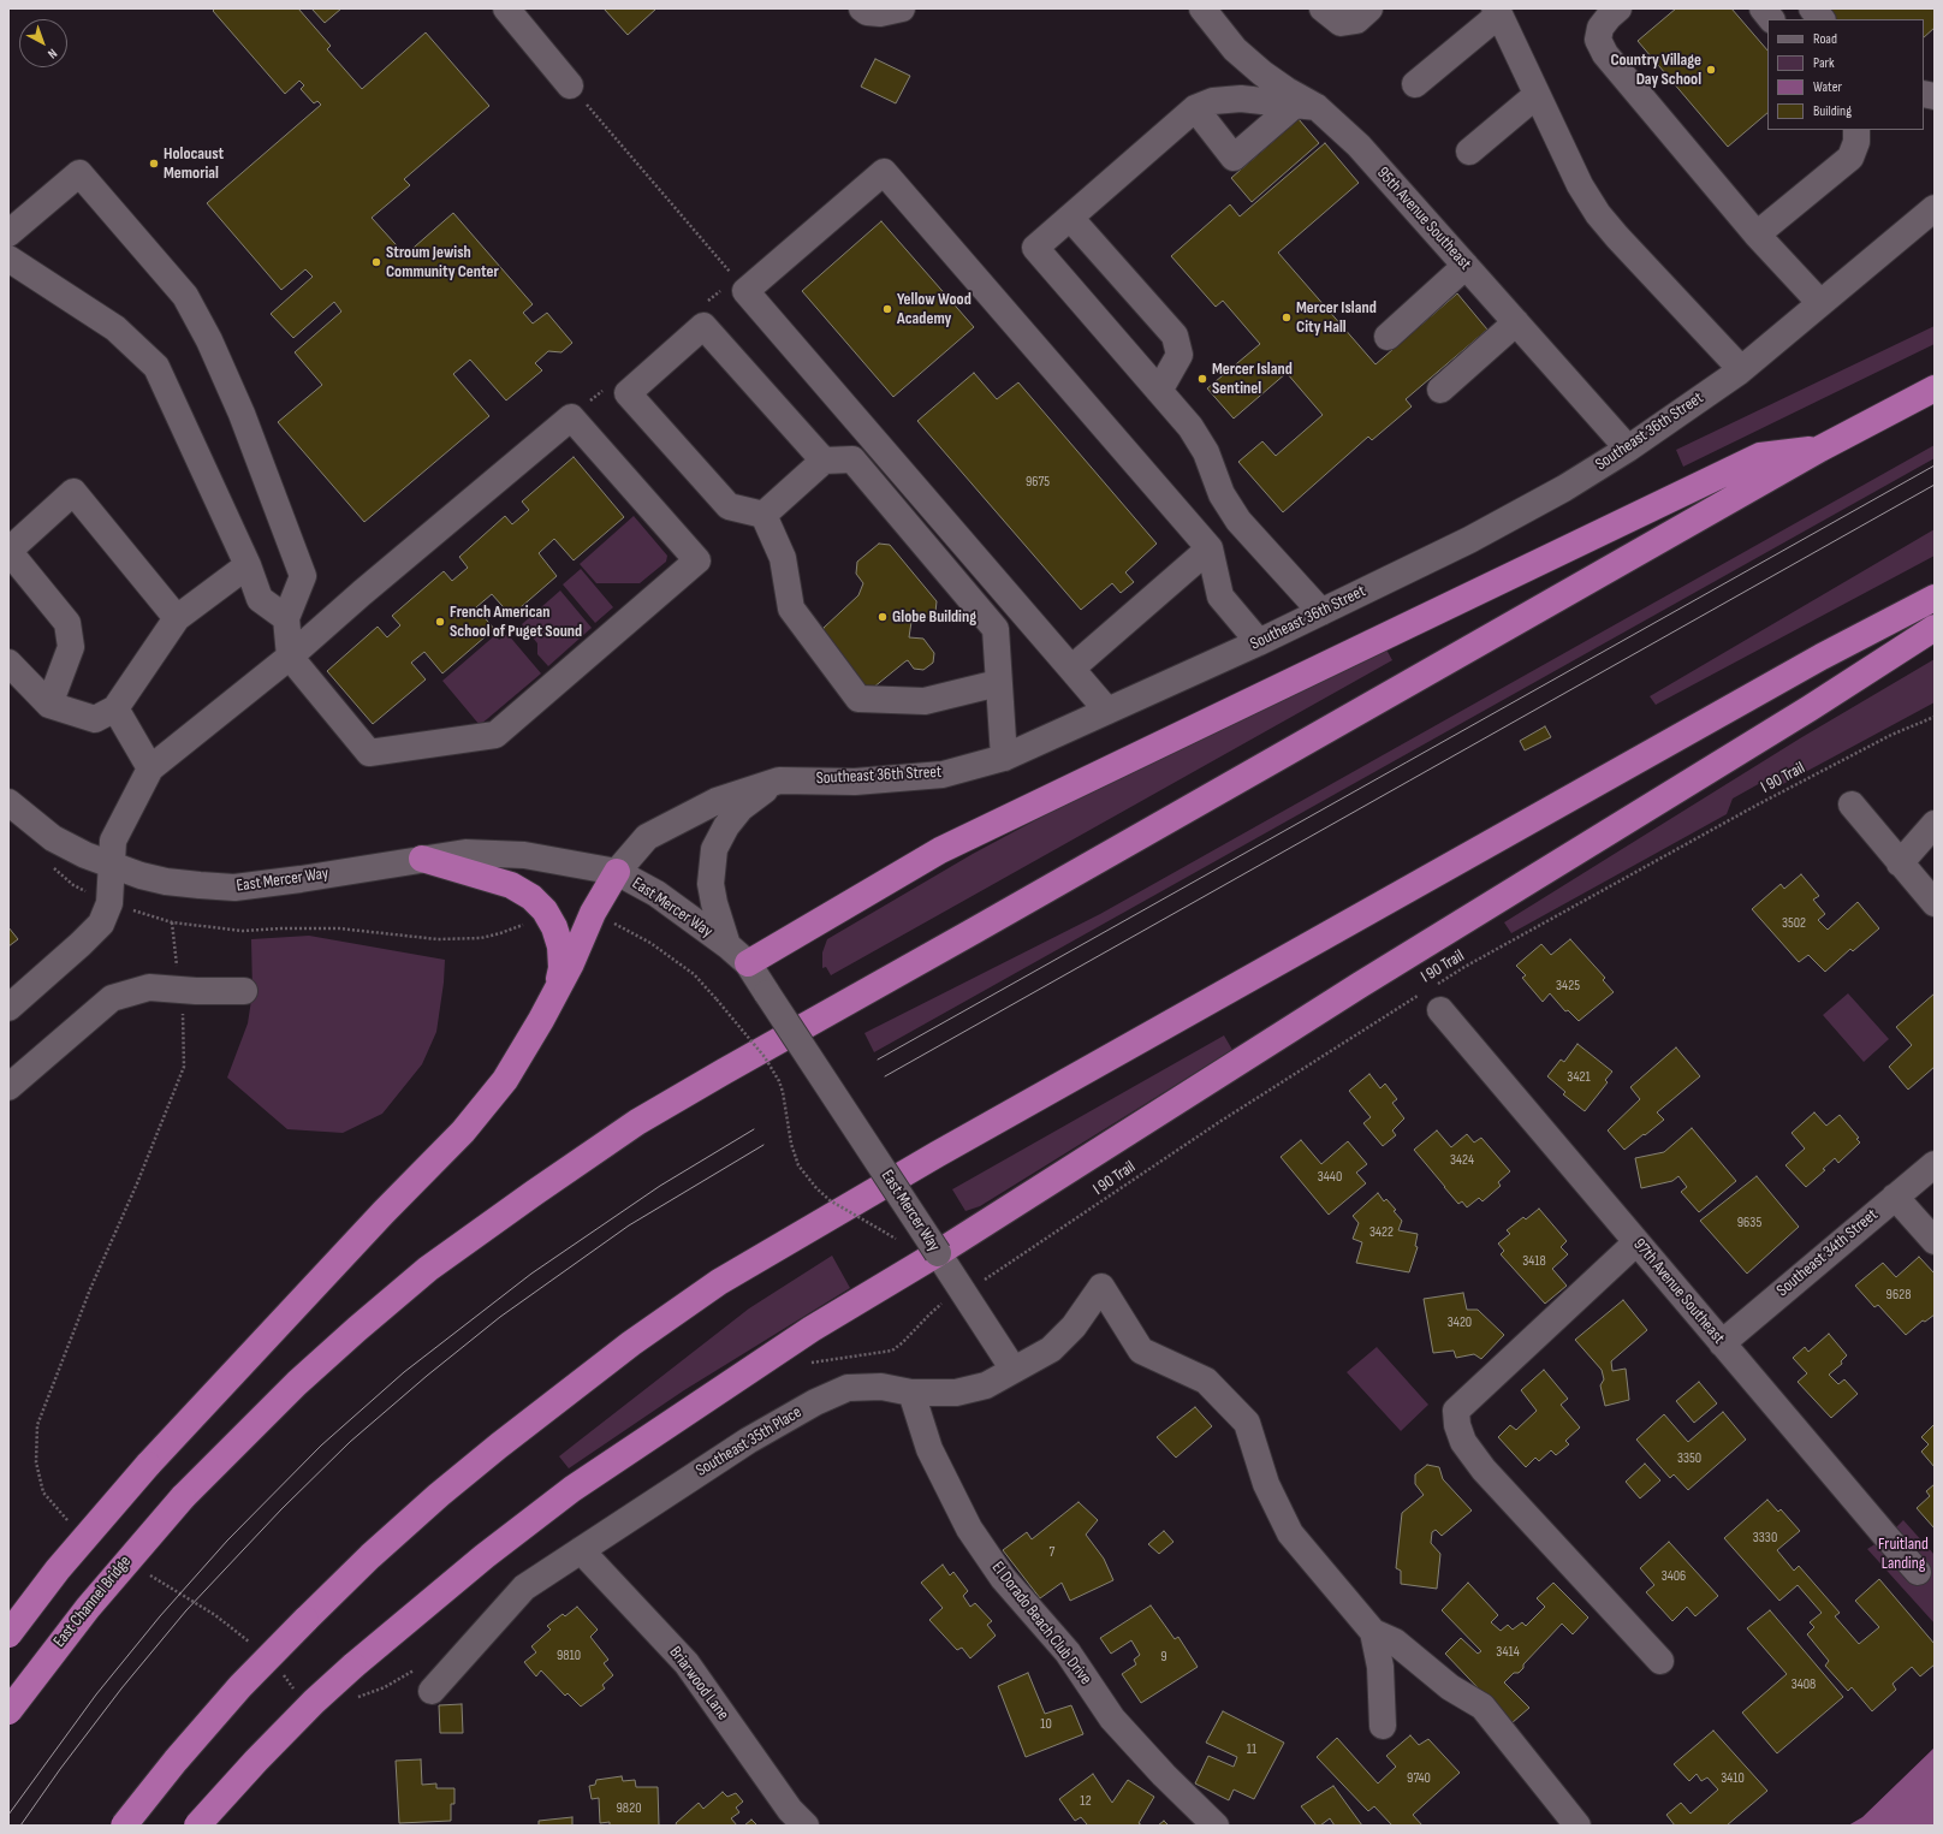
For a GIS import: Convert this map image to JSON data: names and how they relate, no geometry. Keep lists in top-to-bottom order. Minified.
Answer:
{"streets":{"highway":["East Channel Bridge"],"street":["95th Avenue Southeast","Southeast 36th Street","East Mercer Way","Southeast 34th Street","97th Avenue Southeast","Southeast 35th Place","El Dorado Beach Club Drive","Briarwood Lane"],"path":["I 90 Trail"]},"crossings":[["95th Avenue Southeast","Southeast 36th Street"],["Southeast 36th Street","East Mercer Way"],["I 90 Trail","97th Avenue Southeast"],["East Mercer Way","Southeast 35th Place"],["Southeast 34th Street","97th Avenue Southeast"],["Southeast 35th Place","El Dorado Beach Club Drive"],["Southeast 35th Place","Briarwood Lane"]],"parks":["Fruitland Landing"],"places":["Country Village Day School","Holocaust Memorial","Stroum Jewish Community Center","Yellow Wood Academy","Mercer Island City Hall","Mercer Island Sentinel","Globe Building","French American School of Puget Sound"],"house_numbers":["9675","3502","3425","3421","3424","3440","9635","3422","3418","9628","3420","3350","3330","7","3406","3414","9810","9","3408","10","11","9740","3410","12","9820"],"legend":["Road","Park","Water","Building"],"north":"bottom right"}
